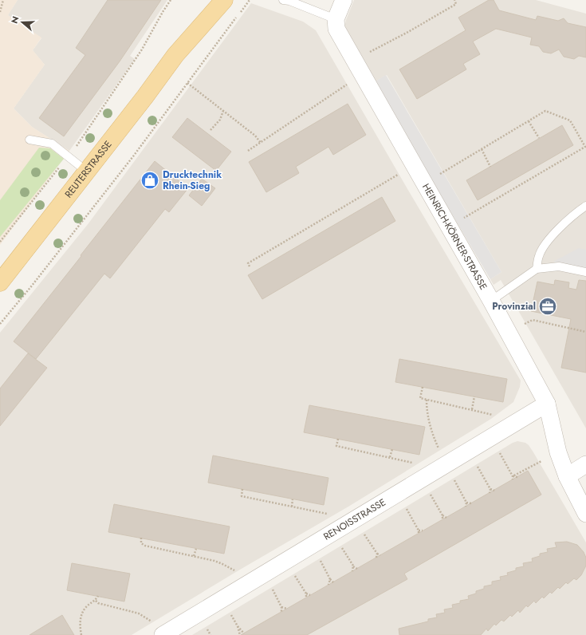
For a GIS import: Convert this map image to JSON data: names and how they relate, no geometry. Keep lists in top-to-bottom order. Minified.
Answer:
{"streets":{"main road":["REUTERSTRASSE"],"street":["HEINRICH-KÖRNER-STRASSE","RENOISSTRASSE"]},"crossings":[["HEINRICH-KÖRNER-STRASSE","RENOISSTRASSE"]],"places":{"shop":["Drucktechnik Rhein-Sieg"],"office":["Provinzial"]},"north":"left"}
